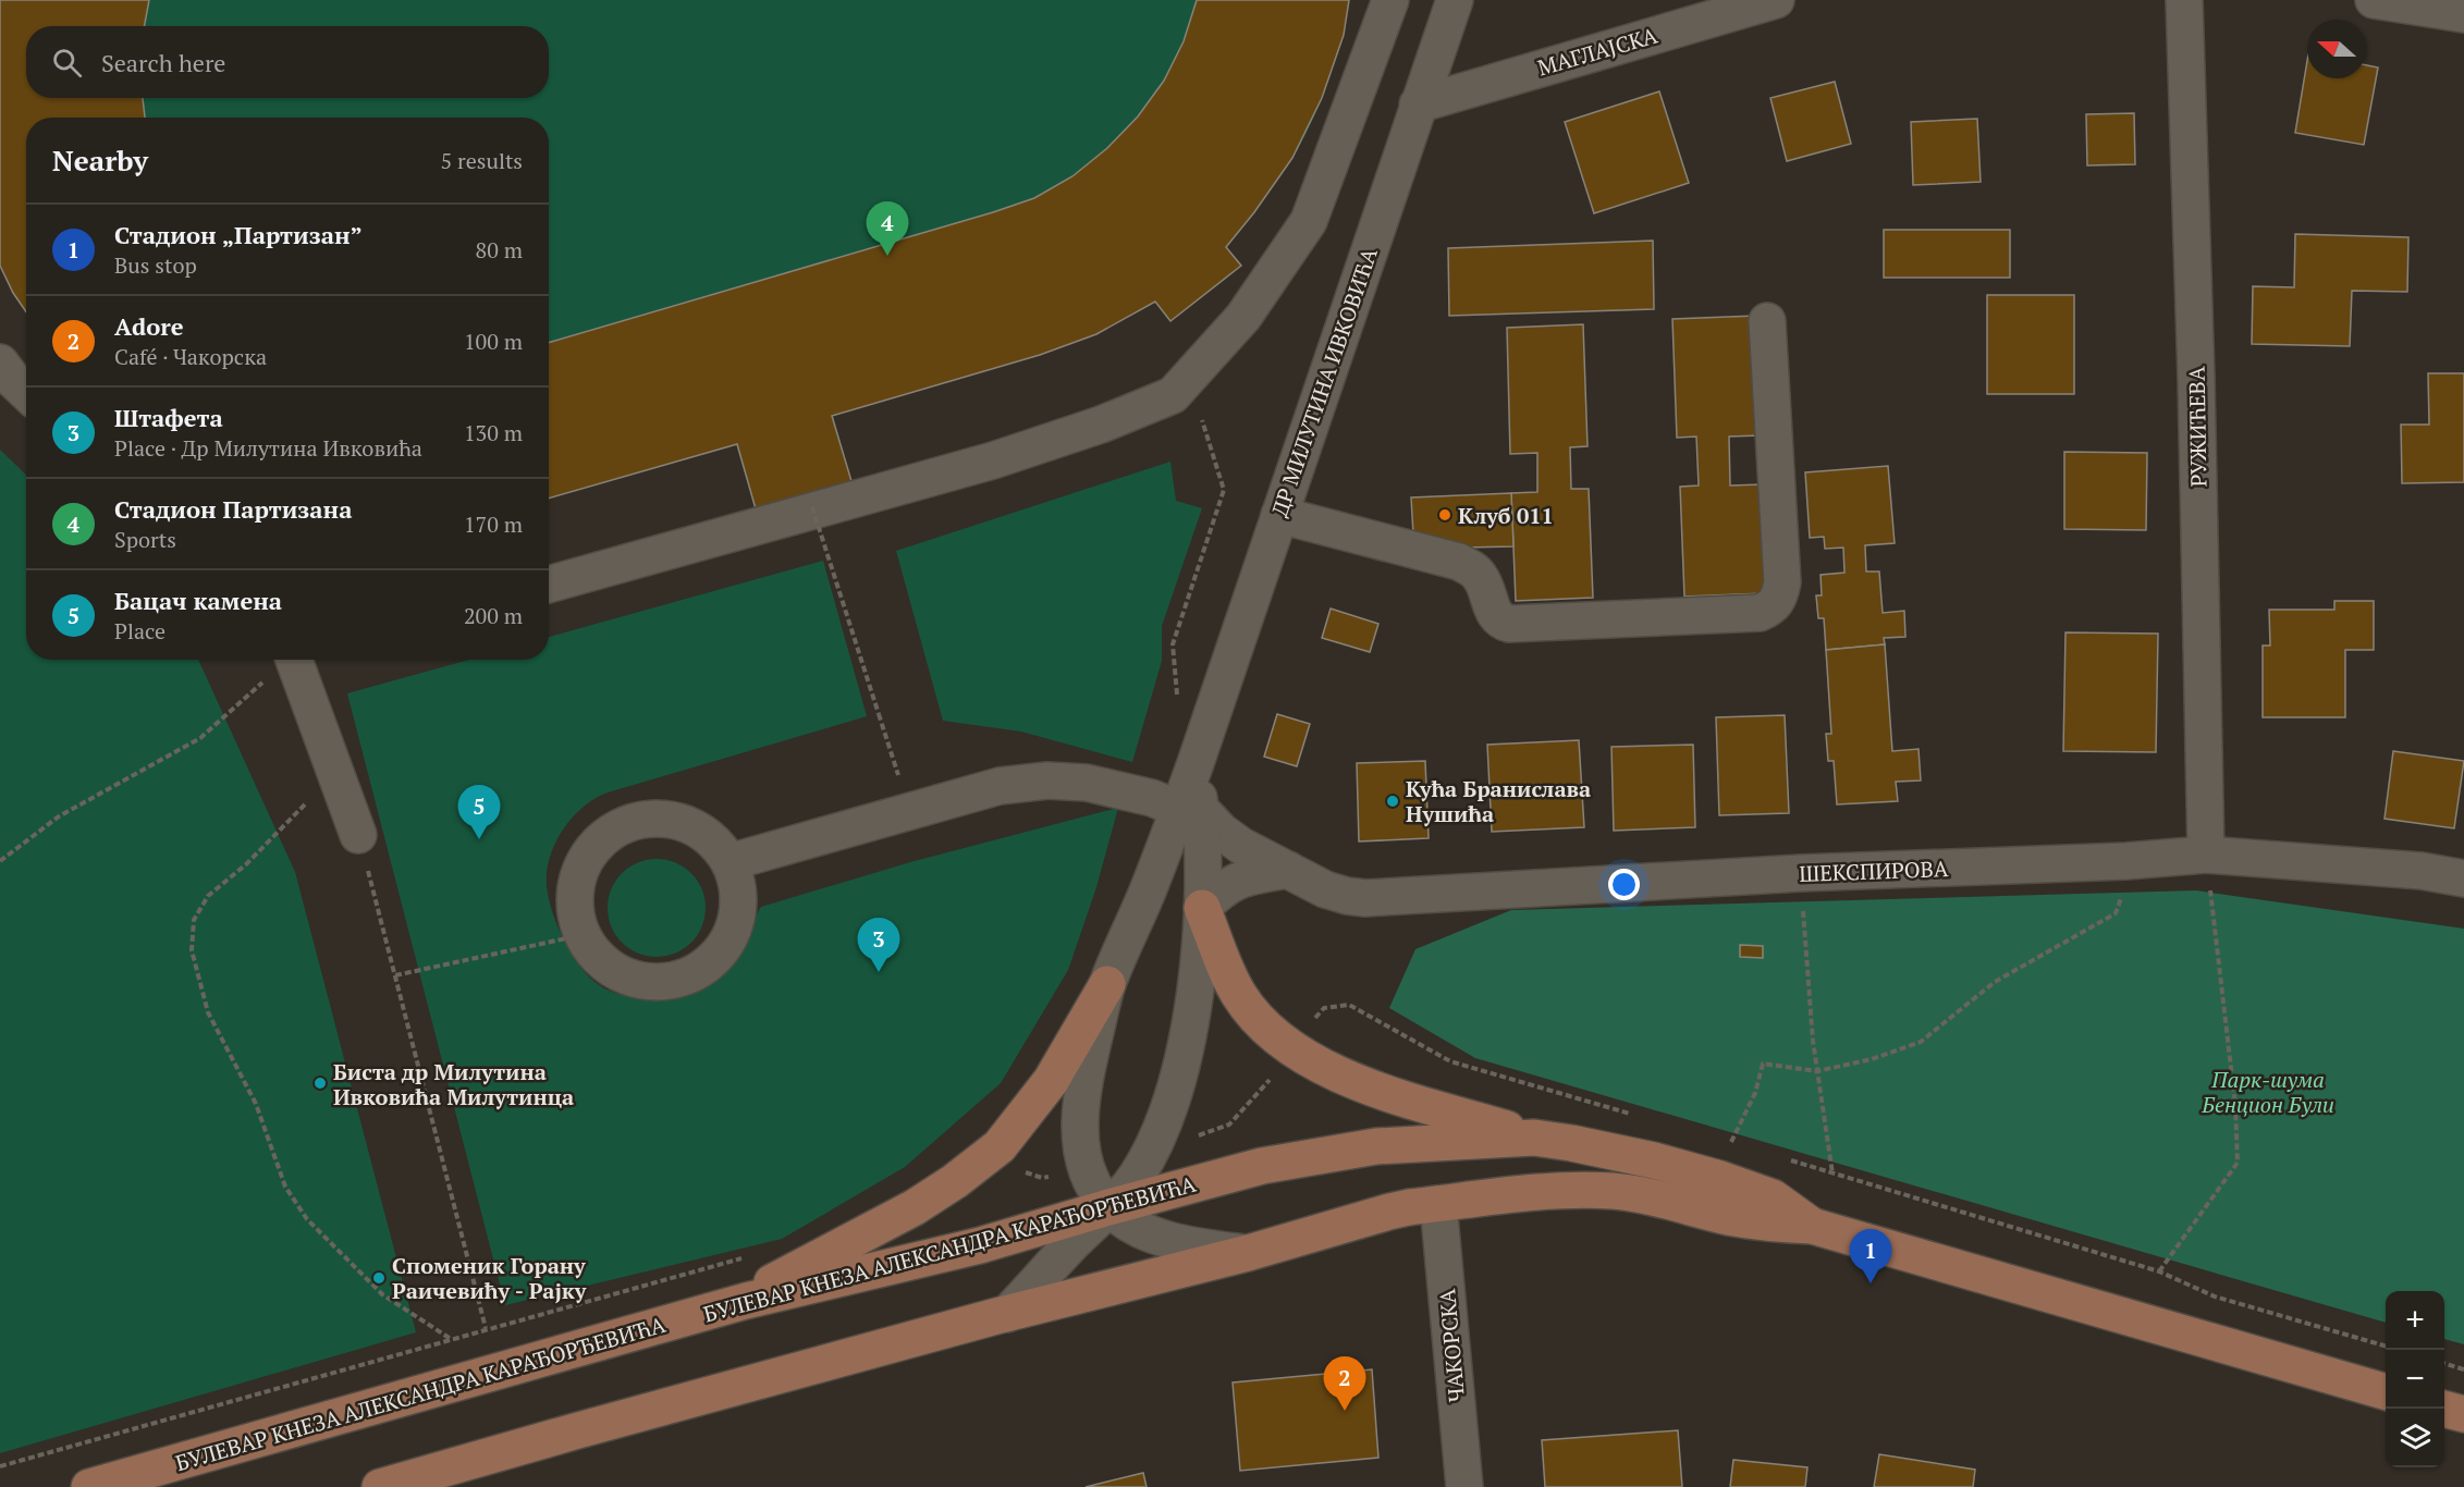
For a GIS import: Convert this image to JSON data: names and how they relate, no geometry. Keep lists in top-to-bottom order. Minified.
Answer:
{"streets":{"main road":["БУЛЕВАР КНЕЗА АЛЕКСАНДРА КАРАЂОРЂЕВИЋА"],"street":["МАГЛАЈСКА","ДР МИЛУТИНА ИВКОВИЋА","РУЖИЋЕВА","ШЕКСПИРОВА","ЧАКОРСКА"]},"crossings":[["МАГЛАЈСКА","ДР МИЛУТИНА ИВКОВИЋА"],["ДР МИЛУТИНА ИВКОВИЋА","ШЕКСПИРОВА"],["ДР МИЛУТИНА ИВКОВИЋА","БУЛЕВАР КНЕЗА АЛЕКСАНДРА КАРАЂОРЂЕВИЋА"],["РУЖИЋЕВА","ШЕКСПИРОВА"],["БУЛЕВАР КНЕЗА АЛЕКСАНДРА КАРАЂОРЂЕВИЋА","ЧАКОРСКА"]],"parks":["Парк-шума Бенцион Були"],"places":["Клуб 011","Кућа Бранислава Нушића","Биста др Милутина Ивковића Милутинца","Споменик Горану Раичевићу - Рајку"],"north":"left","page":{"search":"Search here","heading":["Nearby","5 results"],"pins":["4","5","3","1","2"],"list":[{"mark":"1","name":"Стадион „Партизан”","note":"Bus stop","value":"80 m"},{"mark":"2","name":"Adore","note":"Café · Чакорска","value":"100 m"},{"mark":"3","name":"Штафета","note":"Place · Др Милутина Ивковића","value":"130 m"},{"mark":"4","name":"Стадион Партизана","note":"Sports","value":"170 m"},{"mark":"5","name":"Бацач камена","note":"Place","value":"200 m"}],"map_buttons":["+","−"]}}
